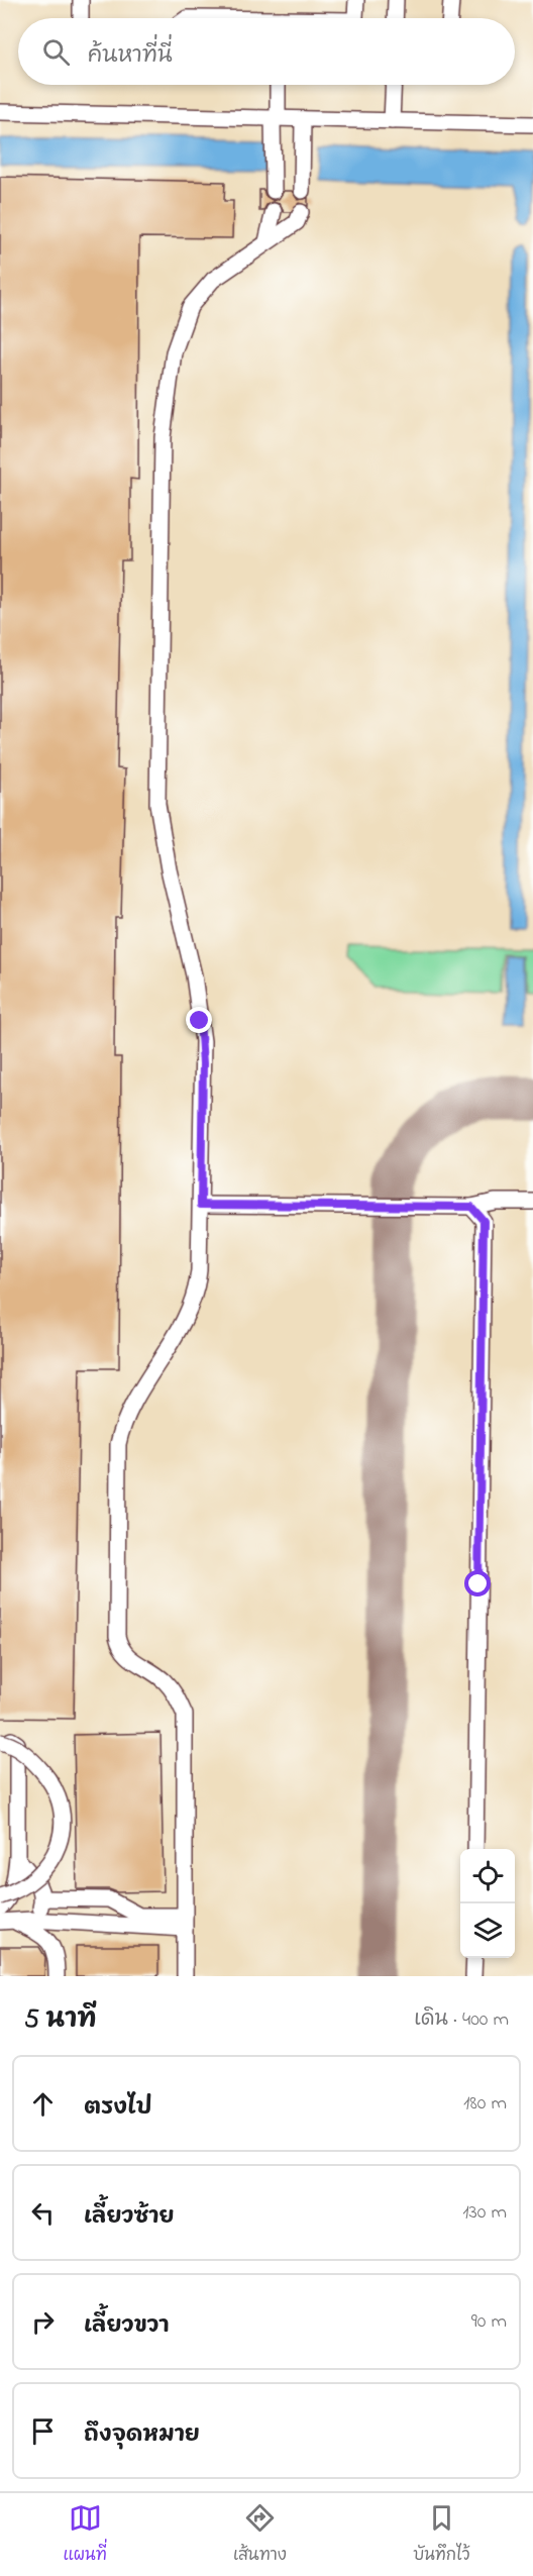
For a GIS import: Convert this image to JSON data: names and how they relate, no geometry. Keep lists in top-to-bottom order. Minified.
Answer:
{"page":{"search":"ค้นหาที่นี่","heading":["5 นาที","เดิน · 400 m"],"list":[["ตรงไป","180 m"],["เลี้ยวซ้าย","130 m"],["เลี้ยวขวา","90 m"],"ถึงจุดหมาย"],"nav":["แผนที่","เส้นทาง","บันทึกไว้"]}}
